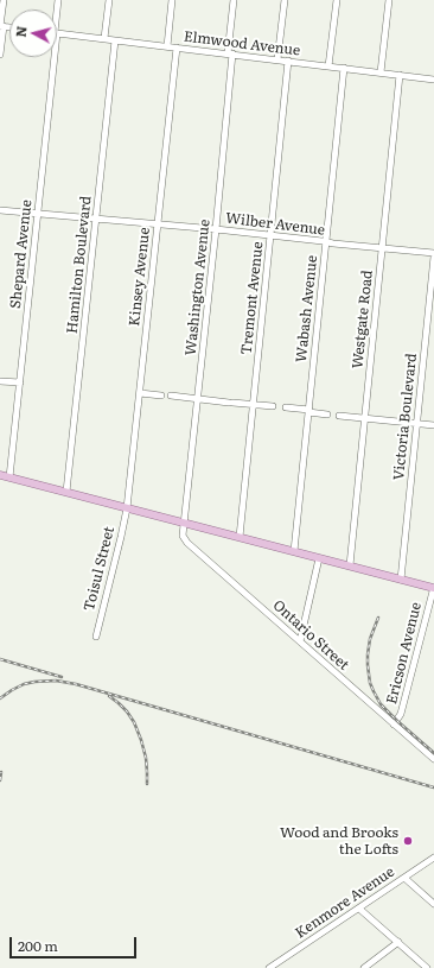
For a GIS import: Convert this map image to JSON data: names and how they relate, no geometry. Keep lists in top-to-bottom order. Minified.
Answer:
{"streets":{"street":["Elmwood Avenue","Wilber Avenue","Shepard Avenue","Hamilton Boulevard","Kinsey Avenue","Washington Avenue","Tremont Avenue","Wabash Avenue","Westgate Road","Victoria Boulevard","Toisul Street","Ontario Street","Ericson Avenue","Kenmore Avenue"]},"crossings":[["Elmwood Avenue","Hamilton Boulevard"],["Elmwood Avenue","Kinsey Avenue"],["Elmwood Avenue","Washington Avenue"],["Elmwood Avenue","Tremont Avenue"],["Elmwood Avenue","Wabash Avenue"],["Elmwood Avenue","Westgate Road"],["Wilber Avenue","Shepard Avenue"],["Wilber Avenue","Hamilton Boulevard"],["Wilber Avenue","Kinsey Avenue"],["Wilber Avenue","Washington Avenue"],["Wilber Avenue","Tremont Avenue"],["Wilber Avenue","Wabash Avenue"],["Wilber Avenue","Westgate Road"],["Wilber Avenue","Victoria Boulevard"],["Kinsey Avenue","Toisul Street"],["Washington Avenue","Ontario Street"],["Ontario Street","Ericson Avenue"]],"places":["Wood and Brooks the Lofts"],"scale_bar":"200 m","north":"left"}
